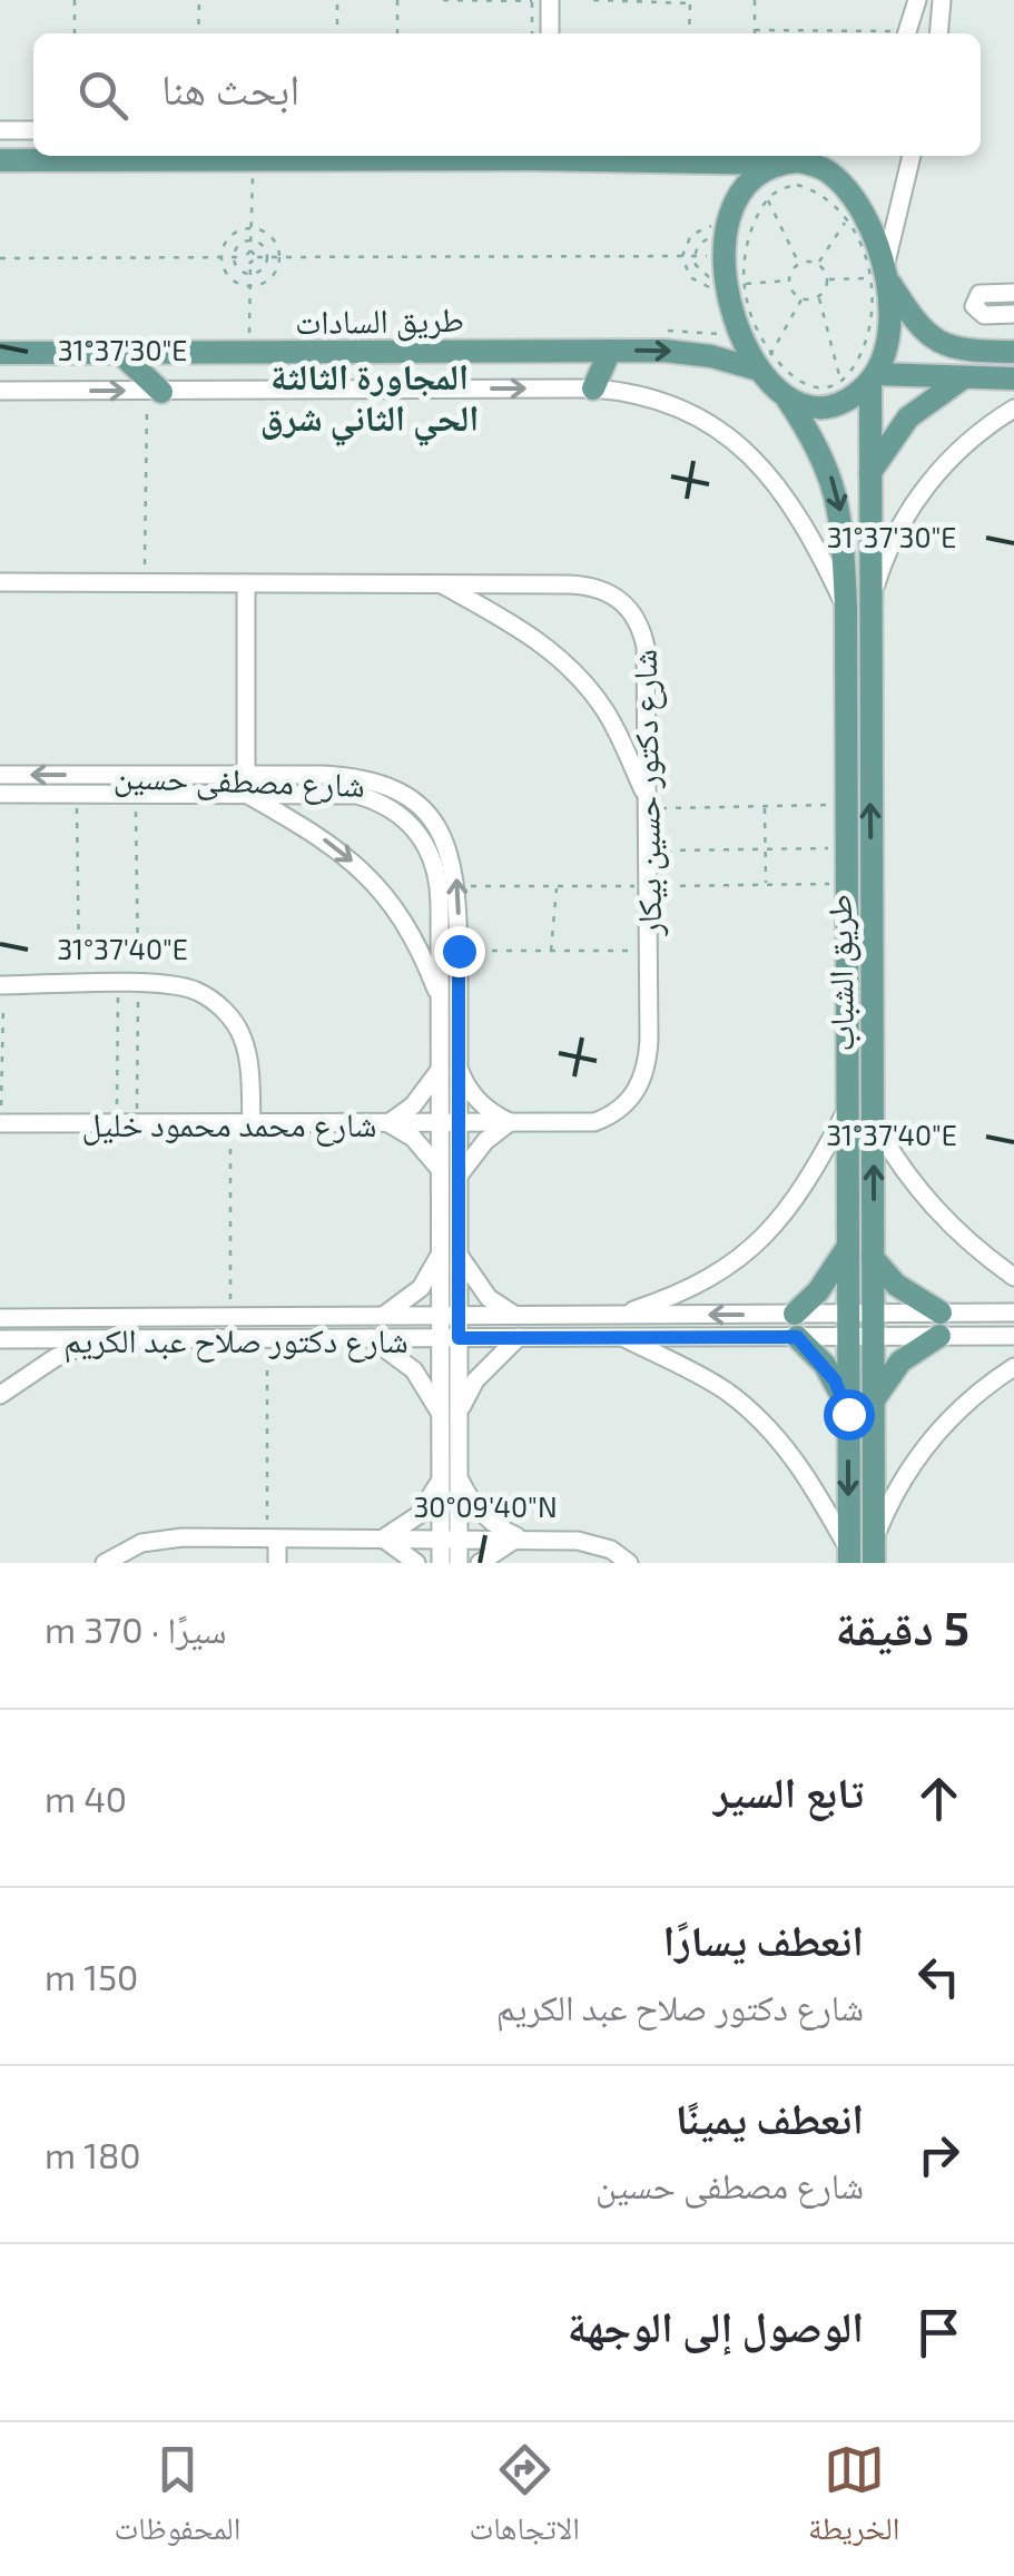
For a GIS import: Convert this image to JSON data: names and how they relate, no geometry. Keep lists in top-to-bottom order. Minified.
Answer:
{"streets":{"main road":["طريق السادات","طريق الشباب"],"street":["شارع مصطفى حسين","شارع دكتور حسين بيكار","شارع محمد محمود خليل","شارع دكتور صلاح عبد الكريم"]},"crossings":[["طريق السادات","طريق الشباب"],["شارع مصطفى حسين","شارع دكتور حسين بيكار"],["شارع مصطفى حسين","شارع محمد محمود خليل"],["شارع مصطفى حسين","شارع دكتور صلاح عبد الكريم"],["شارع دكتور حسين بيكار","شارع محمد محمود خليل"],["طريق الشباب","شارع دكتور صلاح عبد الكريم"],["شارع محمد محمود خليل","شارع دكتور صلاح عبد الكريم"]],"districts":["المجاورة الثالثة الحي الثاني شرق"],"page":{"search":"ابحث هنا","heading":["5 دقيقة","سيرًا · 370 m"],"list":[["تابع السير","40 m"],["انعطف يسارًا","شارع دكتور صلاح عبد الكريم","150 m"],["انعطف يمينًا","شارع مصطفى حسين","180 m"],"الوصول إلى الوجهة"],"nav":["الخريطة","الاتجاهات","المحفوظات"]},"coordinates":["31°37'30\"E","31°37'40\"E","30°09'40\"N"]}
